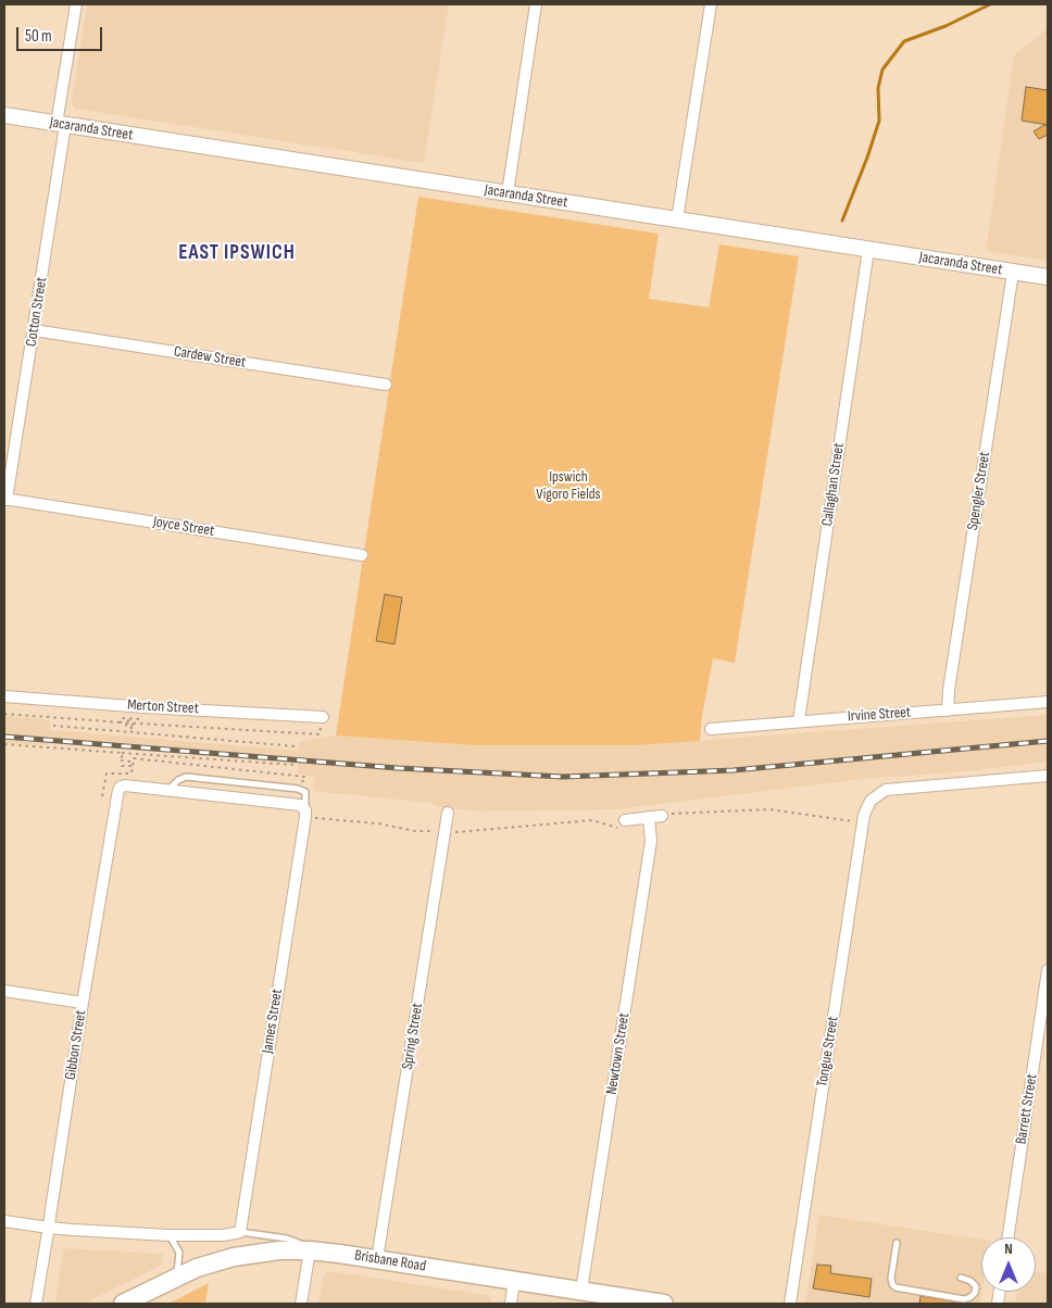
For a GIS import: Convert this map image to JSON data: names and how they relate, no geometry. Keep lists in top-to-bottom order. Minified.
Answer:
{"streets":{"main road":["Brisbane Road"],"street":["Jacaranda Street","Cotton Street","Cardew Street","Callaghan Street","Spengler Street","Joyce Street","Merton Street","Irvine Street","James Street","Spring Street","Gibbon Street","Tongue Street","Newtown Street","Barrett Street"]},"crossings":[["Jacaranda Street","Cotton Street"],["Jacaranda Street","Callaghan Street"],["Jacaranda Street","Spengler Street"],["Cotton Street","Cardew Street"],["Cotton Street","Joyce Street"],["Callaghan Street","Irvine Street"],["Spengler Street","Irvine Street"],["Spring Street","Brisbane Road"],["Newtown Street","Brisbane Road"]],"districts":["EAST IPSWICH"],"parks":["Ipswich Vigoro Fields"],"scale_bar":"50 m","north":"top"}
